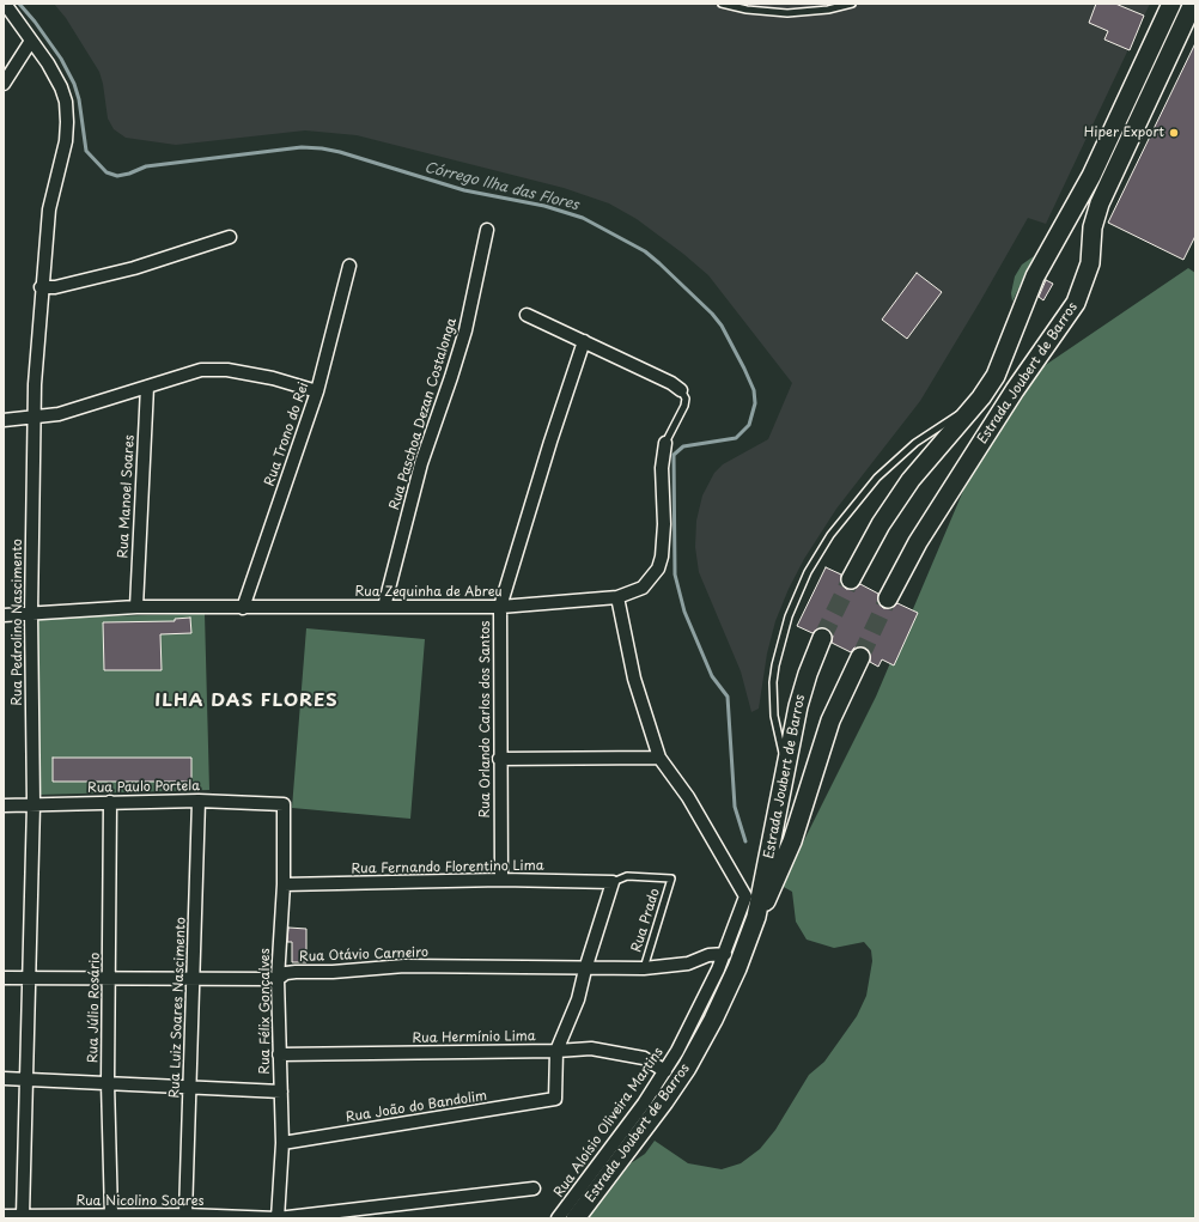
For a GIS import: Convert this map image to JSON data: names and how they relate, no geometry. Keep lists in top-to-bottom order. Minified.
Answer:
{"streets":{"main road":["Estrada Joubert de Barros"],"street":["Rua Paschoa Dezan Costalonga","Rua Trono do Rei","Rua Manoel Soares","Rua Zequinha de Abreu","Rua Pedrolino Nascimento","Rua Orlando Carlos dos Santos","Rua Paulo Portela","Rua Fernando Florentino Lima","Rua Otávio Carneiro","Rua Júlio Rosário","Rua Luiz Soares Nascimento","Rua Félix Gonçalves","Rua Hermínio Lima","Rua João do Bandolim","Rua Aloísio Oliveira Martins","Rua Nicolino Soares"],"lane":["Rua Prado"]},"crossings":[["Rua Paschoa Dezan Costalonga","Rua Zequinha de Abreu"],["Rua Trono do Rei","Rua Zequinha de Abreu"],["Rua Manoel Soares","Rua Zequinha de Abreu"],["Rua Zequinha de Abreu","Rua Pedrolino Nascimento"],["Rua Zequinha de Abreu","Rua Orlando Carlos dos Santos"],["Rua Zequinha de Abreu","Rua Aloísio Oliveira Martins"],["Rua Pedrolino Nascimento","Rua Paulo Portela"],["Rua Pedrolino Nascimento","Rua Otávio Carneiro"],["Rua Pedrolino Nascimento","Rua Nicolino Soares"],["Rua Orlando Carlos dos Santos","Rua Fernando Florentino Lima"],["Rua Paulo Portela","Rua Júlio Rosário"],["Rua Paulo Portela","Rua Luiz Soares Nascimento"],["Rua Paulo Portela","Rua Félix Gonçalves"],["Rua Fernando Florentino Lima","Rua Prado"],["Rua Fernando Florentino Lima","Rua Félix Gonçalves"],["Rua Prado","Rua Otávio Carneiro"],["Rua Otávio Carneiro","Rua Júlio Rosário"],["Rua Otávio Carneiro","Rua Luiz Soares Nascimento"],["Rua Otávio Carneiro","Rua Félix Gonçalves"],["Rua Otávio Carneiro","Rua Aloísio Oliveira Martins"],["Rua Júlio Rosário","Rua Nicolino Soares"],["Rua Luiz Soares Nascimento","Rua Nicolino Soares"],["Rua Félix Gonçalves","Rua Hermínio Lima"],["Rua Félix Gonçalves","Rua João do Bandolim"],["Rua Félix Gonçalves","Rua Nicolino Soares"],["Rua Hermínio Lima","Rua João do Bandolim"],["Rua Hermínio Lima","Rua Aloísio Oliveira Martins"]],"districts":["ILHA DAS FLORES"],"water":["Córrego Ilha das Flores"],"places":["Hiper Export"]}
